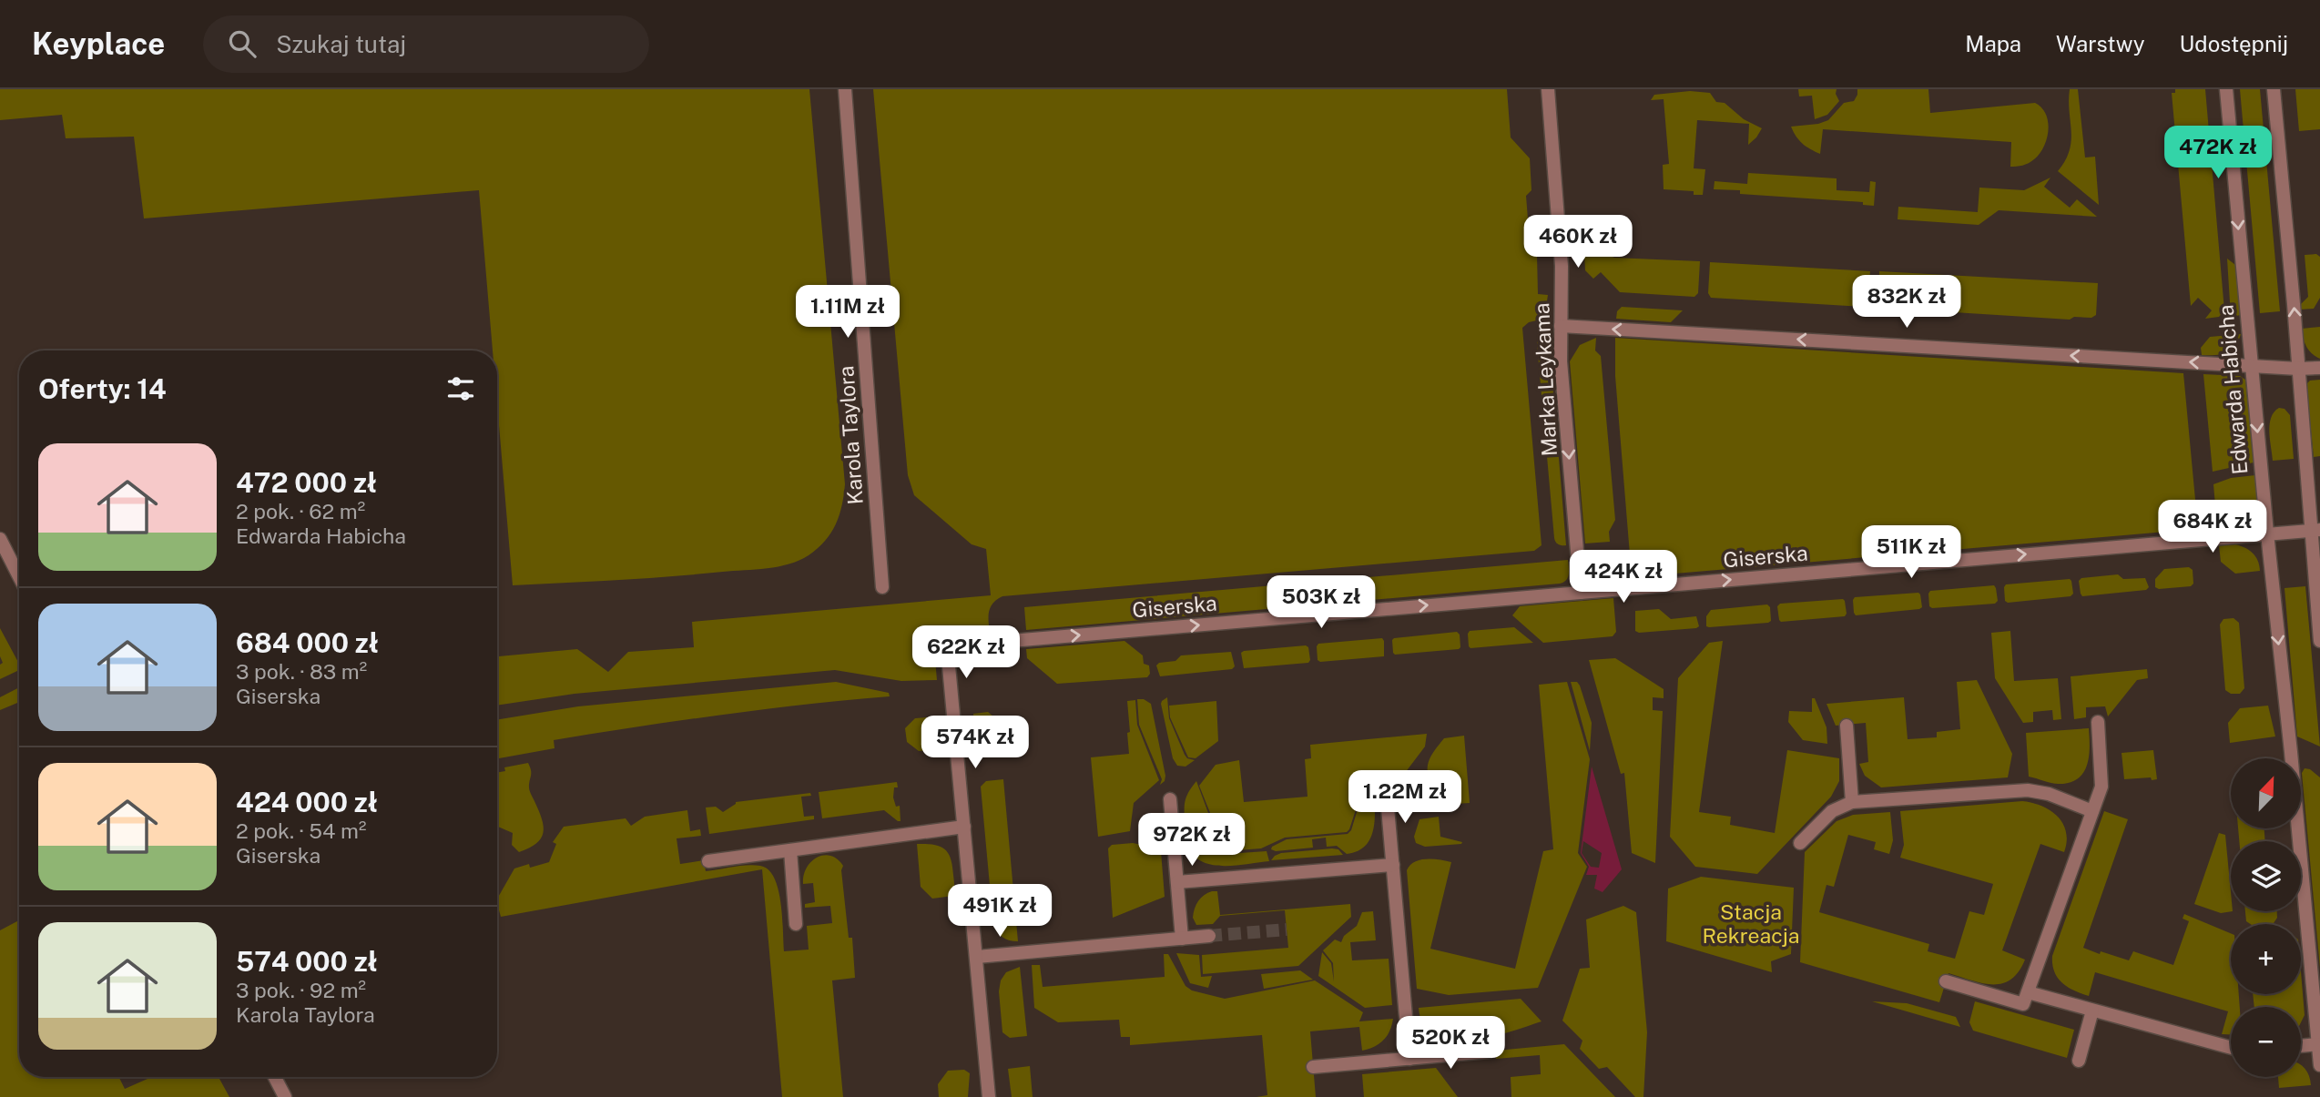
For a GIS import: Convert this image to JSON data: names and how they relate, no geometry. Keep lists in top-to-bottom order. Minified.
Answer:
{"streets":{"street":["Marka Leykama","Edwarda Habicha","Karola Taylora","Giserska"]},"crossings":[["Marka Leykama","Giserska"],["Edwarda Habicha","Giserska"]],"one_way":["Marka Leykama","Giserska"],"parks":["Stacja Rekreacja"],"north":"top right","page":{"header":"Keyplace","search":"Szukaj tutaj","nav":["Mapa","Warstwy","Udostępnij"],"price":["472K zł","460K zł","832K zł","1.11M zł","684K zł","511K zł","424K zł","503K zł","622K zł","574K zł","1.22M zł","972K zł","491K zł","520K zł"],"heading":"Oferty: 14","list":[{"name":"472 000 zł","note":"2 pok. · 62 m² · Edwarda Habicha"},{"name":"684 000 zł","note":"3 pok. · 83 m² · Giserska"},{"name":"424 000 zł","note":"2 pok. · 54 m² · Giserska"},{"name":"574 000 zł","note":"3 pok. · 92 m² · Karola Taylora"}],"map_buttons":["+","−"]}}
